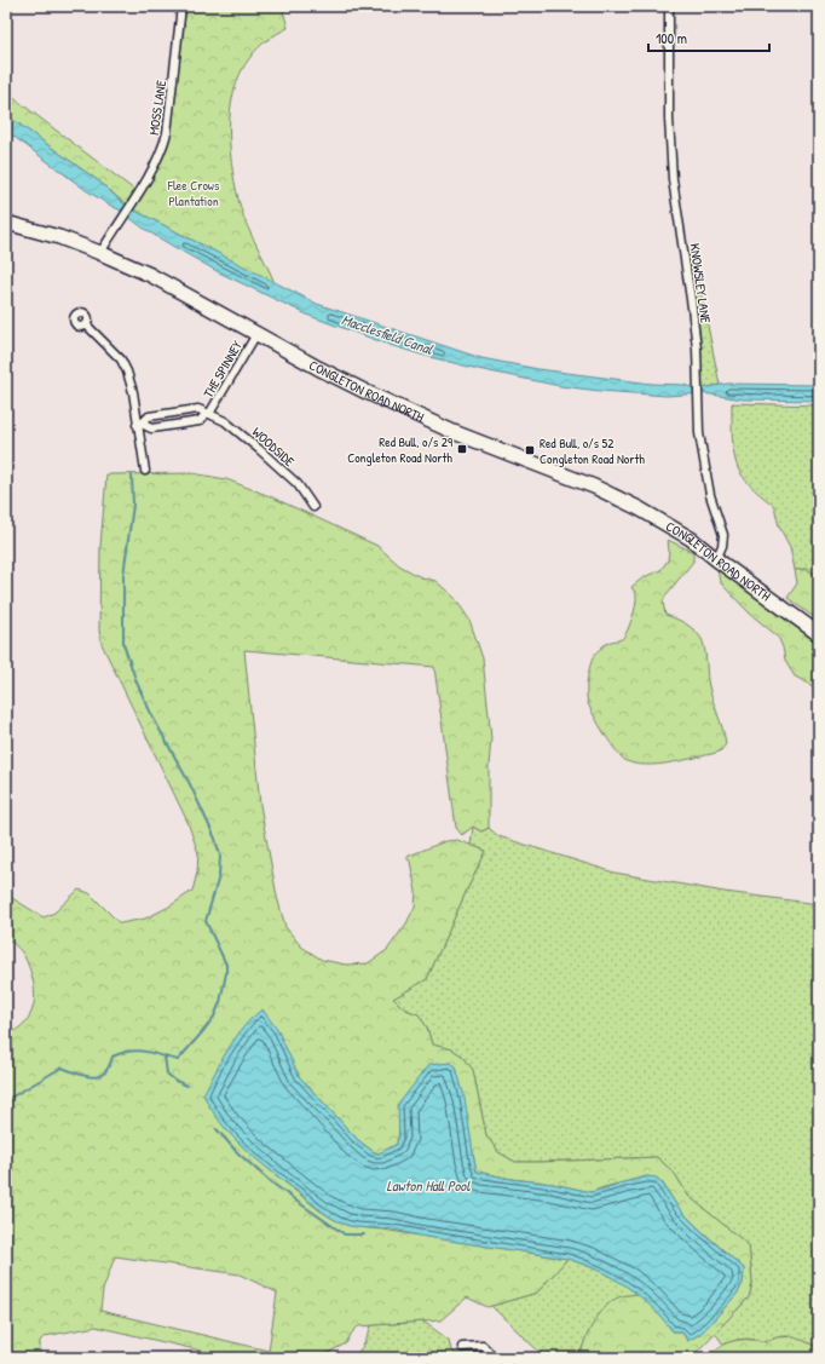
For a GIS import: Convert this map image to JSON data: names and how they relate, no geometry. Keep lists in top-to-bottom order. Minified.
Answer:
{"streets":{"highway":["CONGLETON ROAD NORTH"],"street":["MOSS LANE","KNOWSLEY LANE","THE SPINNEY","WOODSIDE"]},"crossings":[["MOSS LANE","CONGLETON ROAD NORTH"],["KNOWSLEY LANE","CONGLETON ROAD NORTH"],["THE SPINNEY","CONGLETON ROAD NORTH"],["THE SPINNEY","WOODSIDE"]],"water":["Macclesfield Canal","Lawton Hall Pool"],"parks":["Flee Crows Plantation"],"places":{"transit":["Red Bull, o/s 29 Congleton Road North","Red Bull, o/s 52 Congleton Road North"]},"scale_bar":"100 m"}
